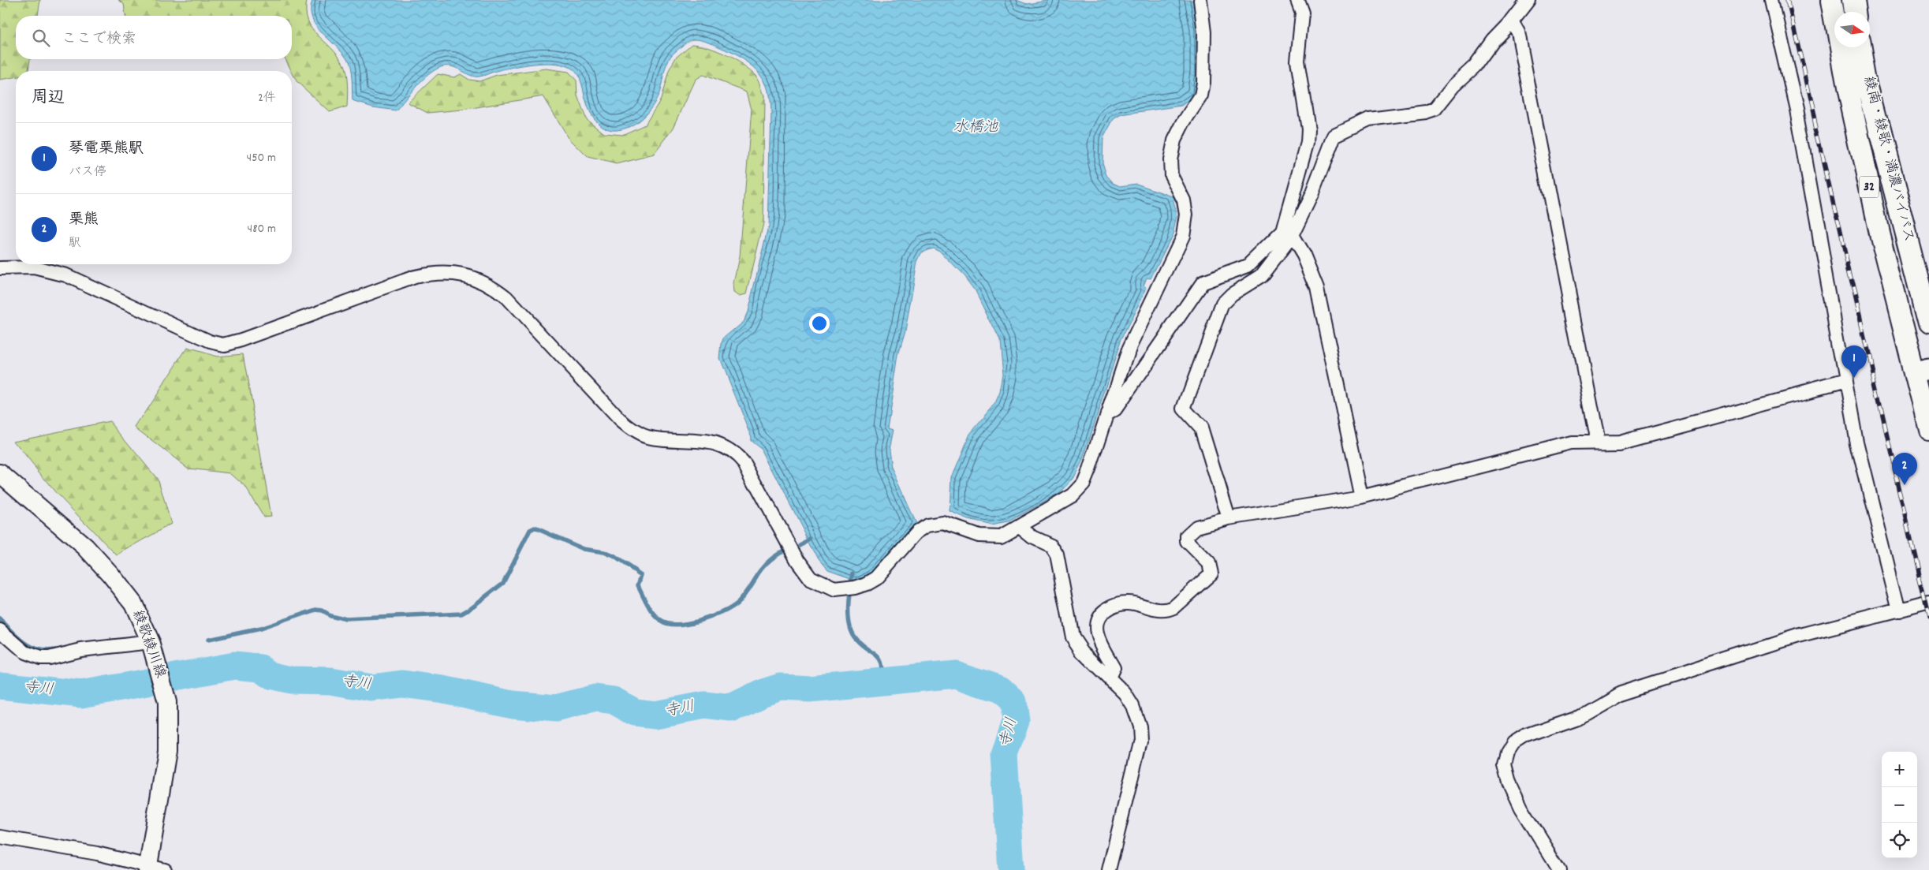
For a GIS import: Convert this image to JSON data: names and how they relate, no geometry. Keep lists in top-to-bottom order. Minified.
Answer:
{"streets":{"highway":["綾南・綾歌・満濃バイパス","32"],"main road":["綾歌綾川線"]},"water":["水橋池","寺川"],"north":"right","page":{"search":"ここで検索","heading":["周辺","2件"],"list":[{"mark":"1","name":"琴電栗熊駅","note":"バス停","value":"450 m"},{"mark":"2","name":"栗熊","note":"駅","value":"480 m"}],"pins":["1","2"],"map_buttons":["+","−"]}}
